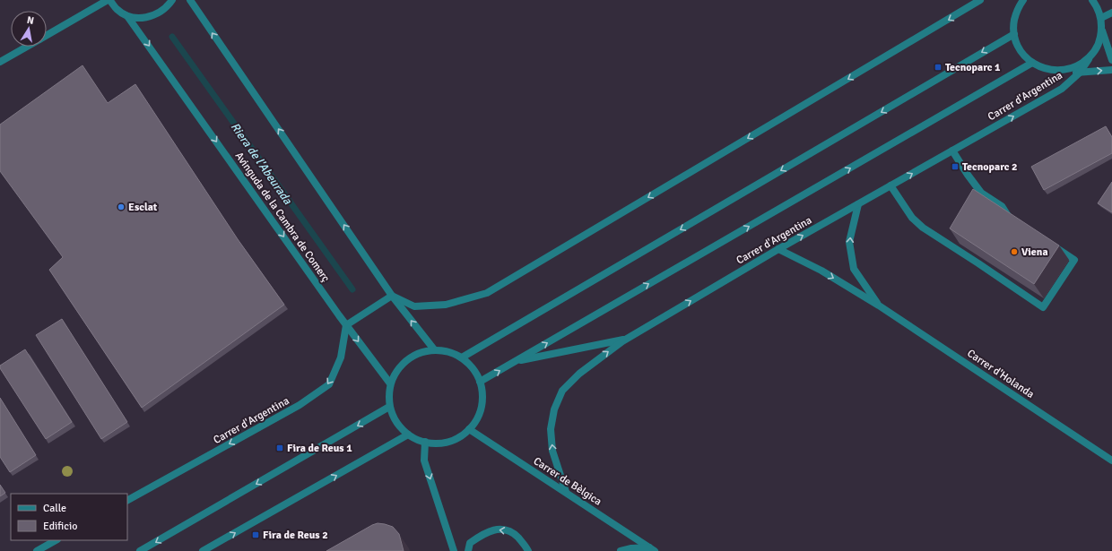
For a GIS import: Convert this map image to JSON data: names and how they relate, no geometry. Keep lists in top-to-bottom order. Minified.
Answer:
{"streets":{"street":["Carrer d'Argentina","Avinguda de la Cambra de Comerç","Carrer d'Holanda","Carrer de Bèlgica"]},"crossings":[["Carrer d'Argentina","Avinguda de la Cambra de Comerç"],["Carrer d'Argentina","Carrer d'Holanda"],["Carrer d'Argentina","Carrer de Bèlgica"],["Avinguda de la Cambra de Comerç","Carrer de Bèlgica"]],"water":["Riera de l'Abeurada"],"places":{"transit":["Tecnoparc 1","Tecnoparc 2","Fira de Reus 1","Fira de Reus 2"],"other":["Esclat","Viena"]},"legend":["Calle","Edificio"],"north":"top"}
